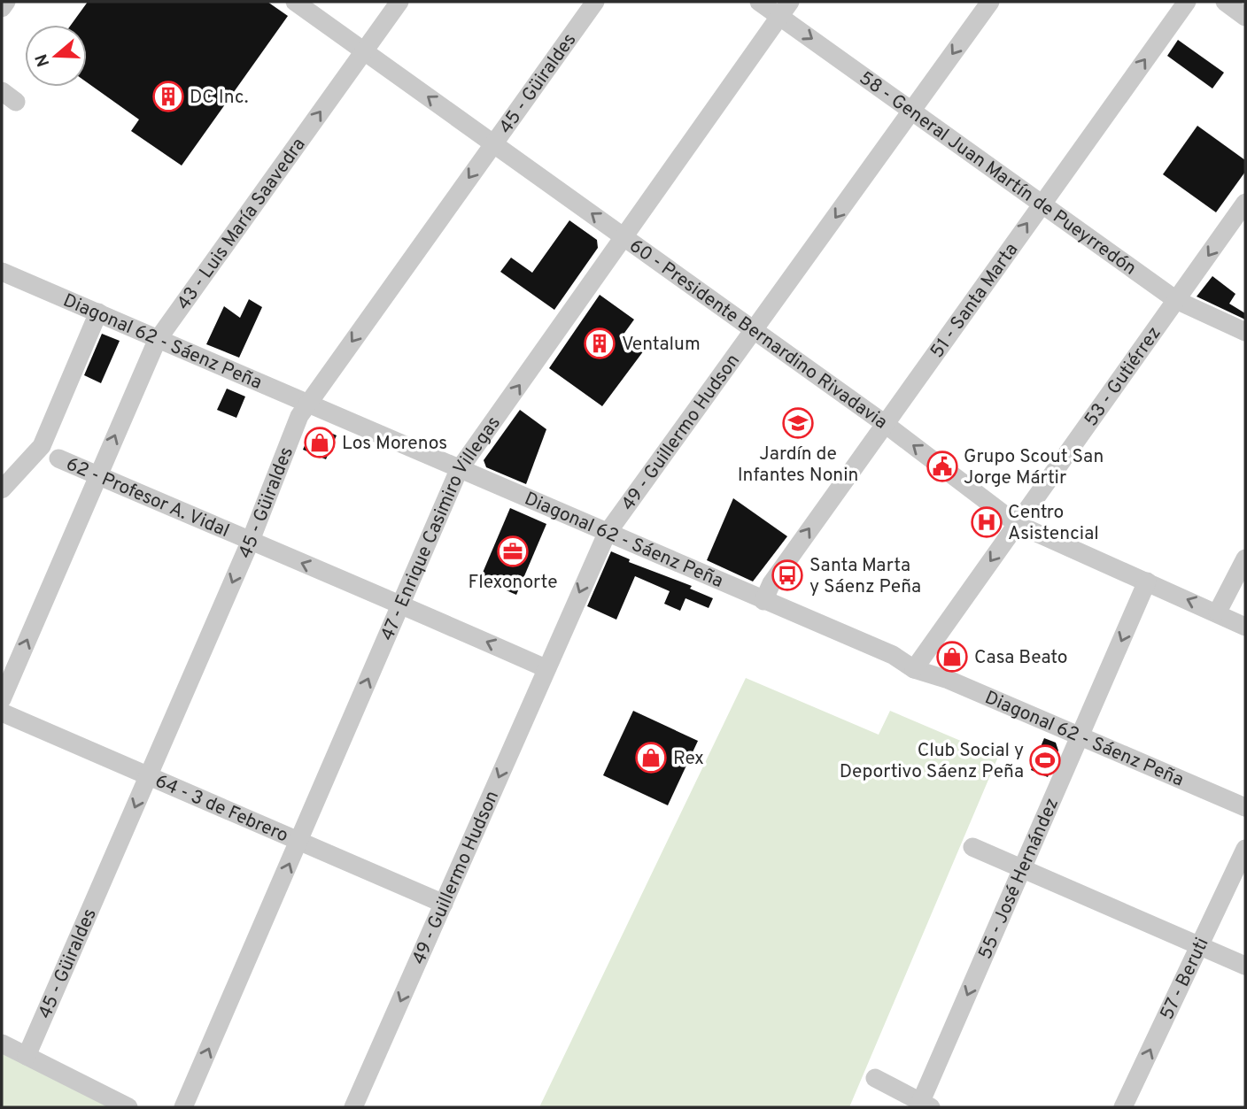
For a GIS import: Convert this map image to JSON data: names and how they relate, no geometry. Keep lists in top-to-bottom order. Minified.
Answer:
{"streets":{"street":["45 - Güiraldes","58 - General Juan Martín de Pueyrredón","43 - Luis María Saavedra","51 - Santa Marta","60 - Presidente Bernardino Rivadavia","Diagonal 62 - Sáenz Peña","53 - Gutiérrez","49 - Guillermo Hudson","62 - Profesor A. Vidal","47 - Enrique Casimiro Villegas","64 - 3 de Febrero","55 - José Hernández","57 - Beruti"]},"crossings":[["45 - Güiraldes","60 - Presidente Bernardino Rivadavia"],["45 - Güiraldes","Diagonal 62 - Sáenz Peña"],["45 - Güiraldes","62 - Profesor A. Vidal"],["45 - Güiraldes","64 - 3 de Febrero"],["58 - General Juan Martín de Pueyrredón","51 - Santa Marta"],["58 - General Juan Martín de Pueyrredón","53 - Gutiérrez"],["58 - General Juan Martín de Pueyrredón","49 - Guillermo Hudson"],["58 - General Juan Martín de Pueyrredón","47 - Enrique Casimiro Villegas"],["43 - Luis María Saavedra","60 - Presidente Bernardino Rivadavia"],["43 - Luis María Saavedra","Diagonal 62 - Sáenz Peña"],["43 - Luis María Saavedra","62 - Profesor A. Vidal"],["51 - Santa Marta","60 - Presidente Bernardino Rivadavia"],["51 - Santa Marta","Diagonal 62 - Sáenz Peña"],["60 - Presidente Bernardino Rivadavia","53 - Gutiérrez"],["60 - Presidente Bernardino Rivadavia","49 - Guillermo Hudson"],["60 - Presidente Bernardino Rivadavia","47 - Enrique Casimiro Villegas"],["60 - Presidente Bernardino Rivadavia","55 - José Hernández"],["Diagonal 62 - Sáenz Peña","53 - Gutiérrez"],["Diagonal 62 - Sáenz Peña","49 - Guillermo Hudson"],["Diagonal 62 - Sáenz Peña","47 - Enrique Casimiro Villegas"],["Diagonal 62 - Sáenz Peña","55 - José Hernández"],["49 - Guillermo Hudson","62 - Profesor A. Vidal"],["49 - Guillermo Hudson","64 - 3 de Febrero"],["62 - Profesor A. Vidal","47 - Enrique Casimiro Villegas"],["47 - Enrique Casimiro Villegas","64 - 3 de Febrero"]],"one_way":["45 - Güiraldes","43 - Luis María Saavedra","51 - Santa Marta","60 - Presidente Bernardino Rivadavia","53 - Gutiérrez","49 - Guillermo Hudson","62 - Profesor A. Vidal","47 - Enrique Casimiro Villegas","55 - José Hernández","57 - Beruti"],"places":{"building":["DC Inc.","Ventalum"],"school or university":["Jardín de Infantes Nonin"],"shop":["Los Morenos","Casa Beato","Rex"],"public building":["Grupo Scout San Jorge Mártir"],"hospital":["Centro Asistencial"],"office":["Flexonorte"],"bus stop":["Santa Marta y Sáenz Peña"],"sports":["Club Social y Deportivo Sáenz Peña"]},"north":"left"}
